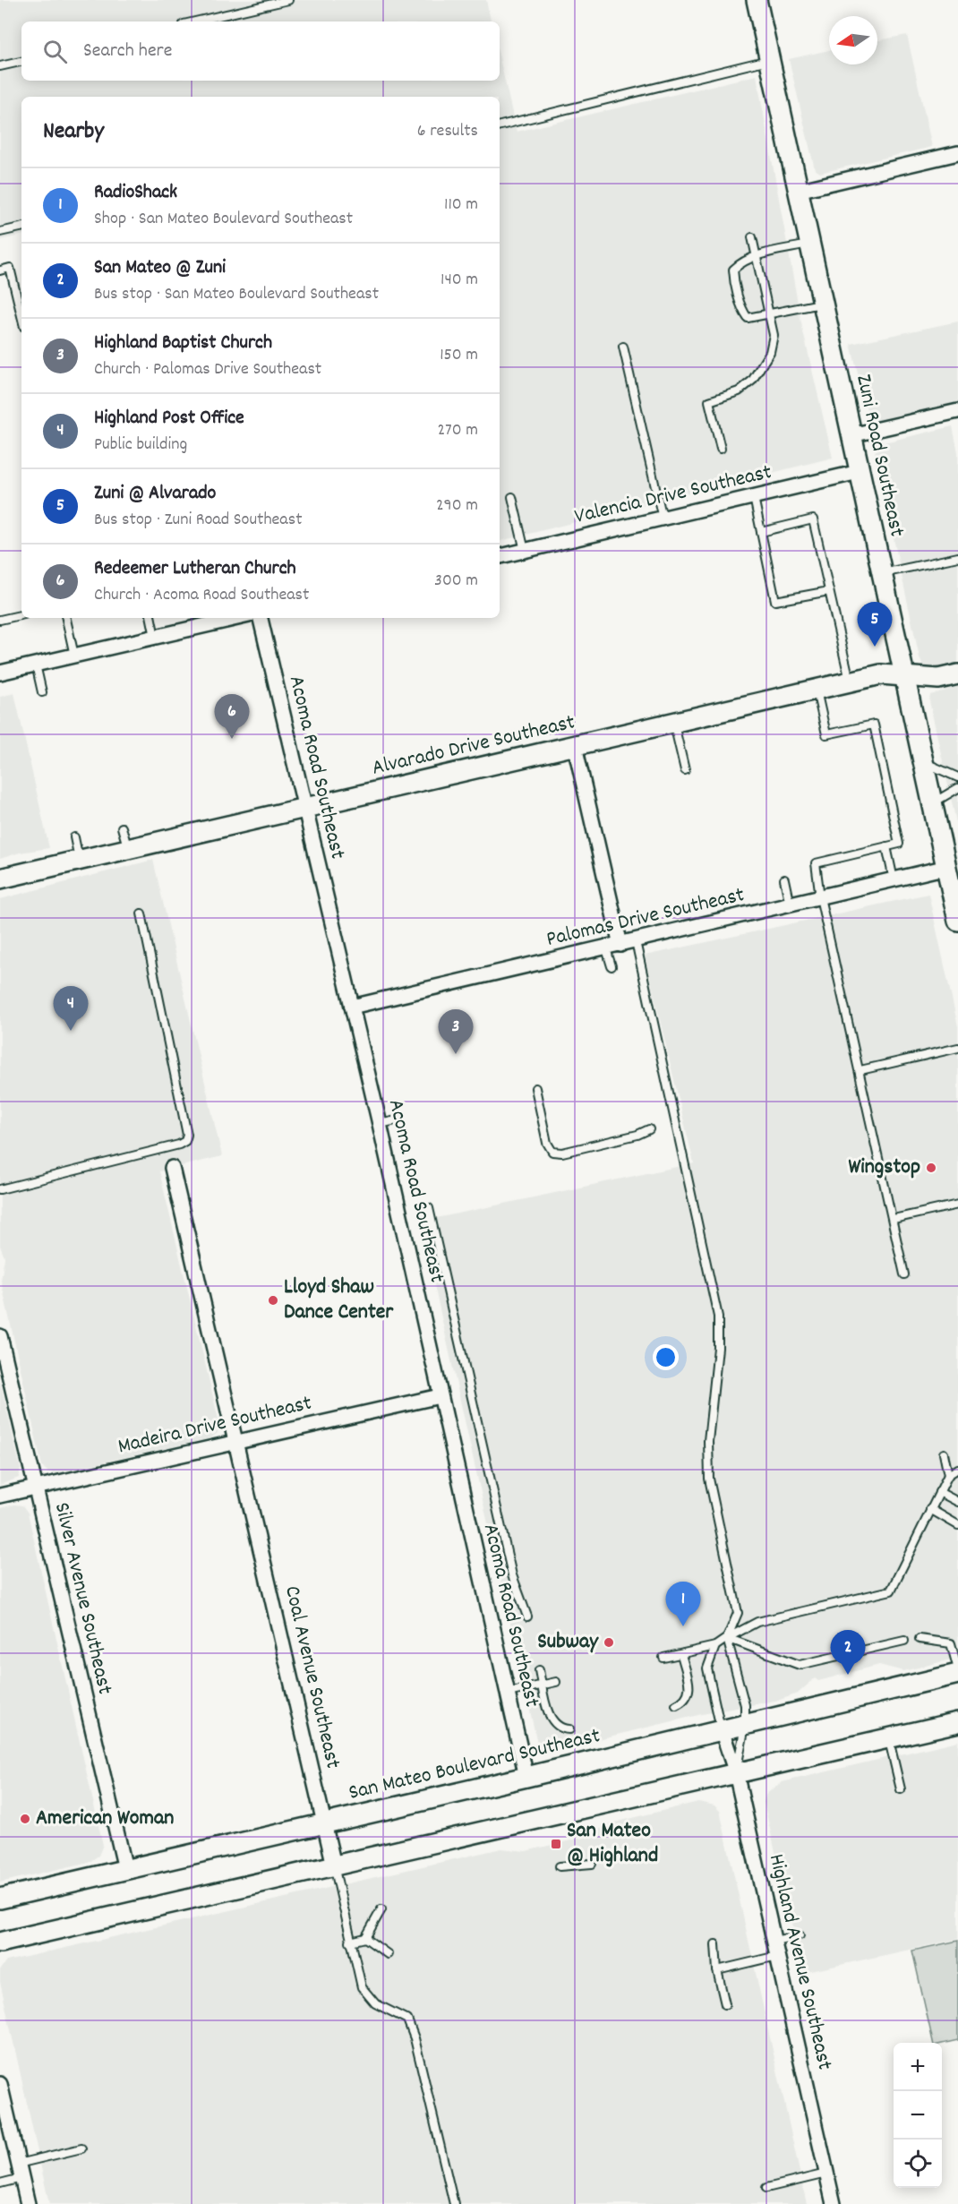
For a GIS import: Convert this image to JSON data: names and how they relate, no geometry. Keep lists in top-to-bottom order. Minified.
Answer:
{"streets":{"main road":["Zuni Road Southeast","Alvarado Drive Southeast","San Mateo Boulevard Southeast"],"street":["Valencia Drive Southeast","Acoma Road Southeast","Palomas Drive Southeast","Madeira Drive Southeast","Silver Avenue Southeast","Coal Avenue Southeast","Highland Avenue Southeast"]},"crossings":[["Zuni Road Southeast","Valencia Drive Southeast"],["Zuni Road Southeast","Alvarado Drive Southeast"],["Zuni Road Southeast","Palomas Drive Southeast"],["Alvarado Drive Southeast","Acoma Road Southeast"],["Acoma Road Southeast","Palomas Drive Southeast"],["Acoma Road Southeast","Madeira Drive Southeast"],["Acoma Road Southeast","San Mateo Boulevard Southeast"],["Madeira Drive Southeast","Silver Avenue Southeast"],["Madeira Drive Southeast","Coal Avenue Southeast"],["Silver Avenue Southeast","San Mateo Boulevard Southeast"],["Coal Avenue Southeast","San Mateo Boulevard Southeast"],["San Mateo Boulevard Southeast","Highland Avenue Southeast"]],"places":{"other":["Wingstop","Lloyd Shaw Dance Center","Subway","American Woman"],"transit":["San Mateo @ Highland"]},"north":"left","page":{"search":"Search here","heading":["Nearby","6 results"],"list":[{"mark":"1","name":"RadioShack","note":"Shop · San Mateo Boulevard Southeast","value":"110 m"},{"mark":"2","name":"San Mateo @ Zuni","note":"Bus stop · San Mateo Boulevard Southeast","value":"140 m"},{"mark":"3","name":"Highland Baptist Church","note":"Church · Palomas Drive Southeast","value":"150 m"},{"mark":"4","name":"Highland Post Office","note":"Public building","value":"270 m"},{"mark":"5","name":"Zuni @ Alvarado","note":"Bus stop · Zuni Road Southeast","value":"290 m"},{"mark":"6","name":"Redeemer Lutheran Church","note":"Church · Acoma Road Southeast","value":"300 m"}],"pins":["5","6","4","3","1","2"],"map_buttons":["+","−"]}}
